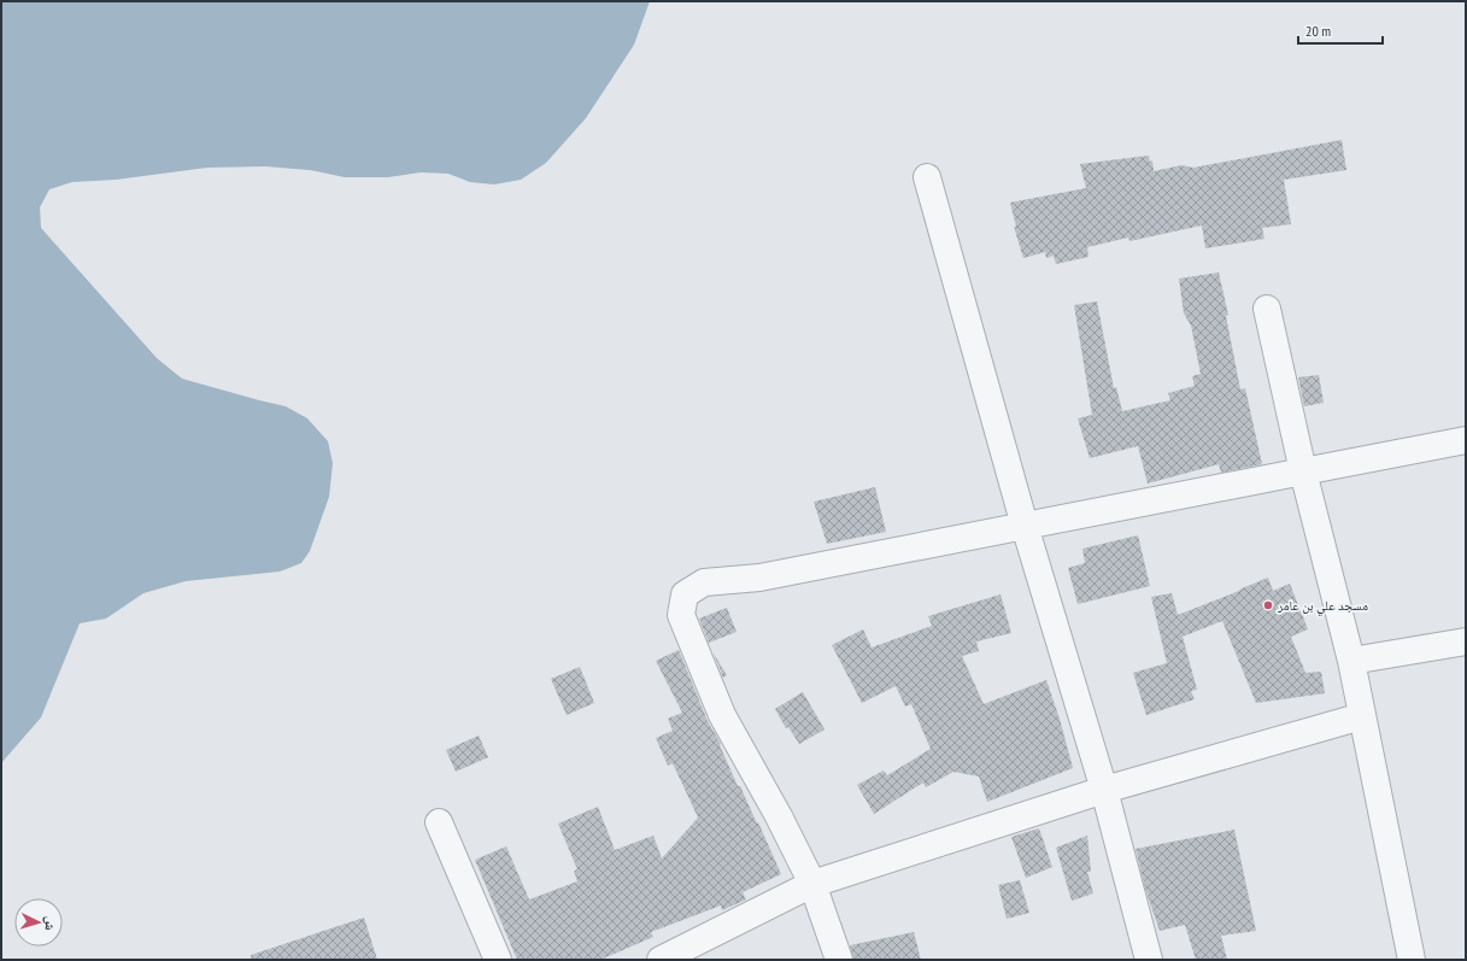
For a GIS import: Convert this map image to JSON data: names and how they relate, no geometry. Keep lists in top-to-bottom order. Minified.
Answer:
{"places":["مسجد علي بن عامر"],"scale_bar":"20 m","north":"right"}
